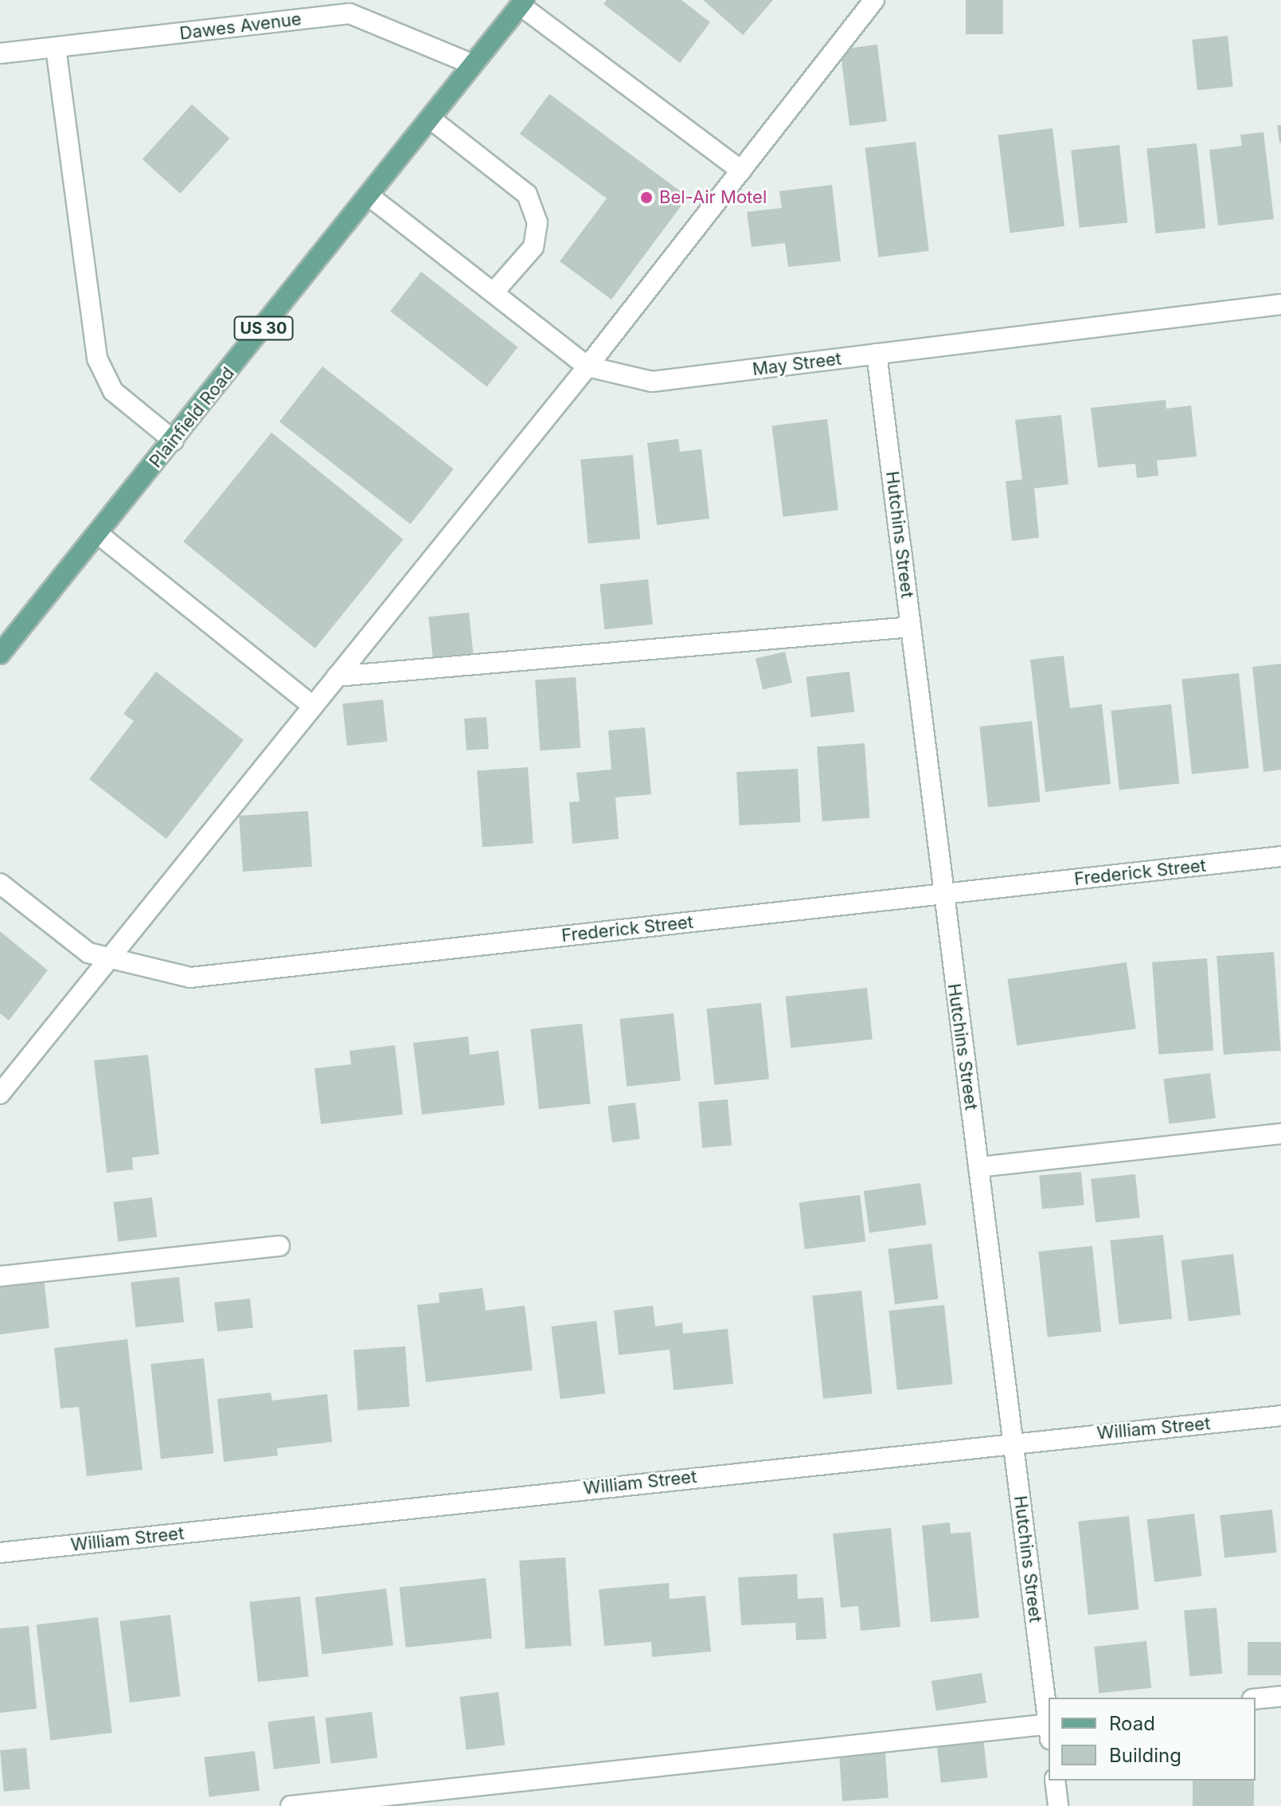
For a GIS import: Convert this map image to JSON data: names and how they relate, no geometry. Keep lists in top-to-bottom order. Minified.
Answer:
{"streets":{"main road":["US 30","Plainfield Road"],"street":["Dawes Avenue","May Street","Hutchins Street","Frederick Street","William Street"]},"crossings":[["Dawes Avenue","Plainfield Road"],["May Street","Plainfield Road"],["May Street","Hutchins Street"],["Hutchins Street","Frederick Street"],["Hutchins Street","William Street"]],"places":["Bel-Air Motel"],"legend":["Road","Building"]}
